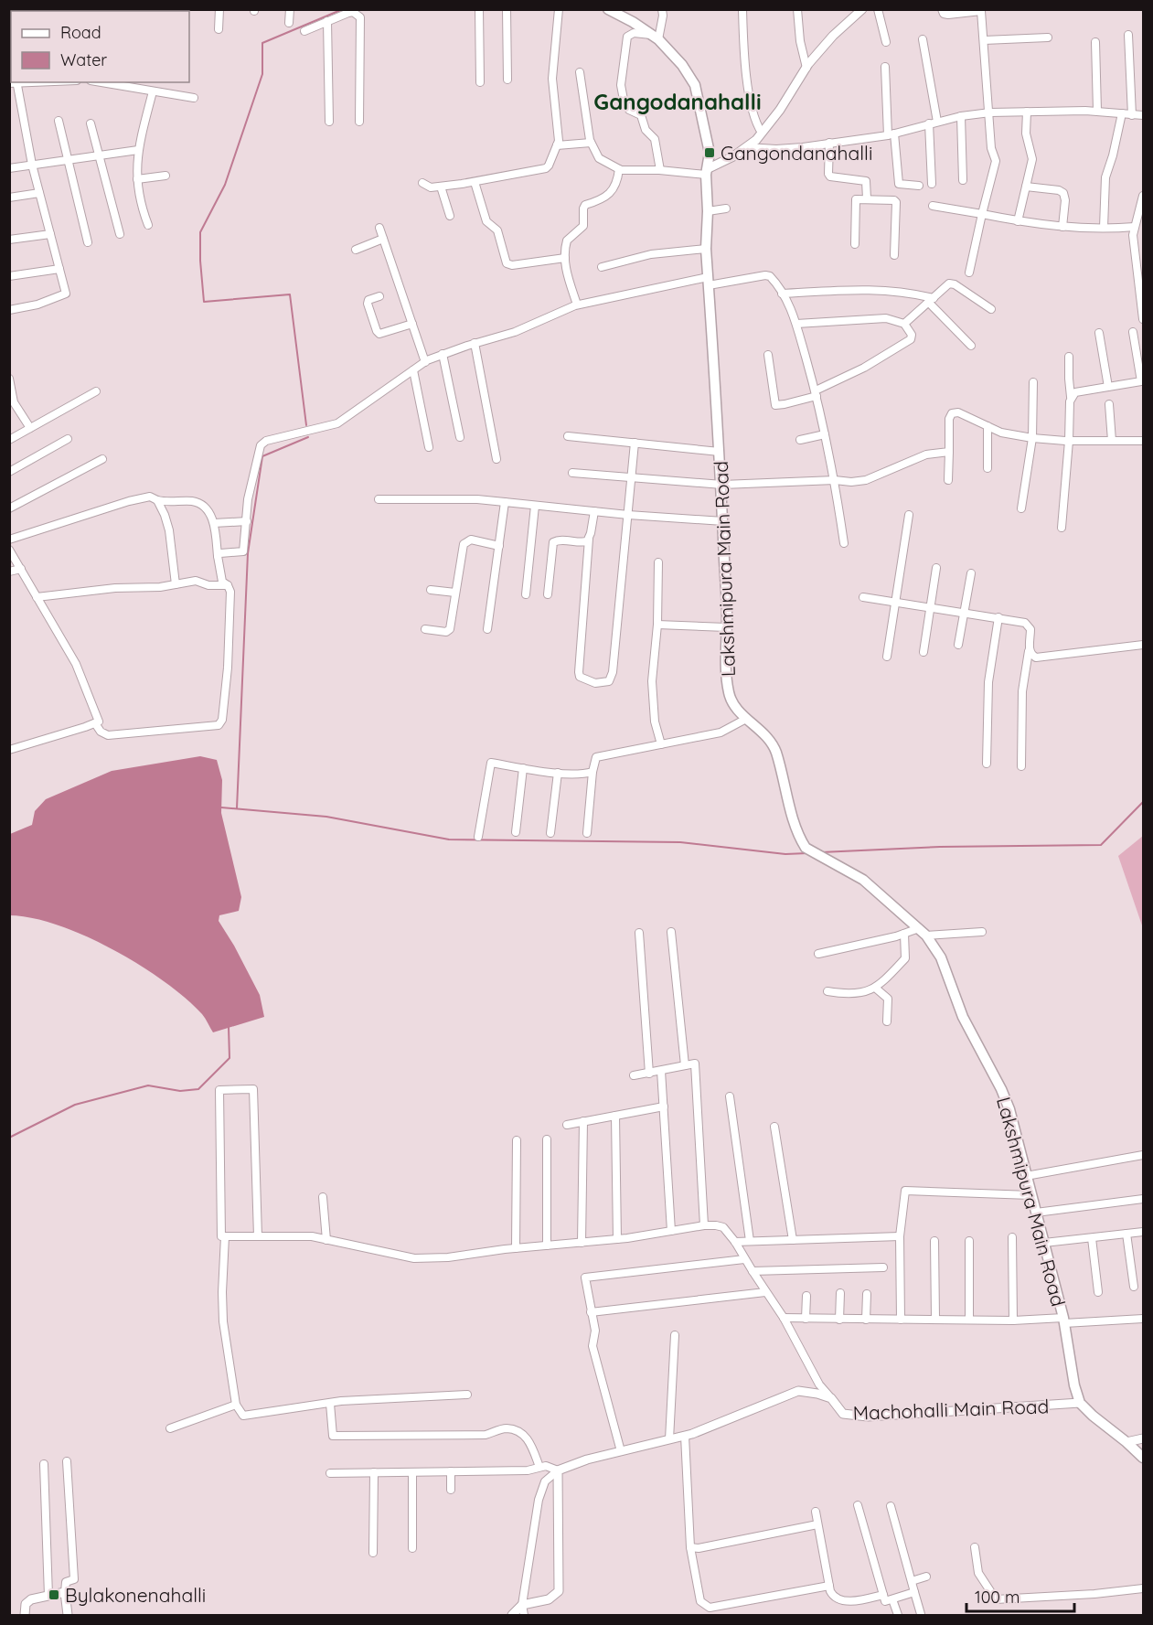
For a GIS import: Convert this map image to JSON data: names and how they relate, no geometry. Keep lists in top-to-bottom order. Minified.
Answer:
{"streets":{"main road":["Lakshmipura Main Road"],"street":["Machohalli Main Road"]},"crossings":[["Lakshmipura Main Road","Machohalli Main Road"]],"districts":["Gangodanahalli"],"places":{"transit":["Gangondanahalli","Bylakonenahalli"]},"legend":["Road","Water"],"scale_bar":"100 m"}
